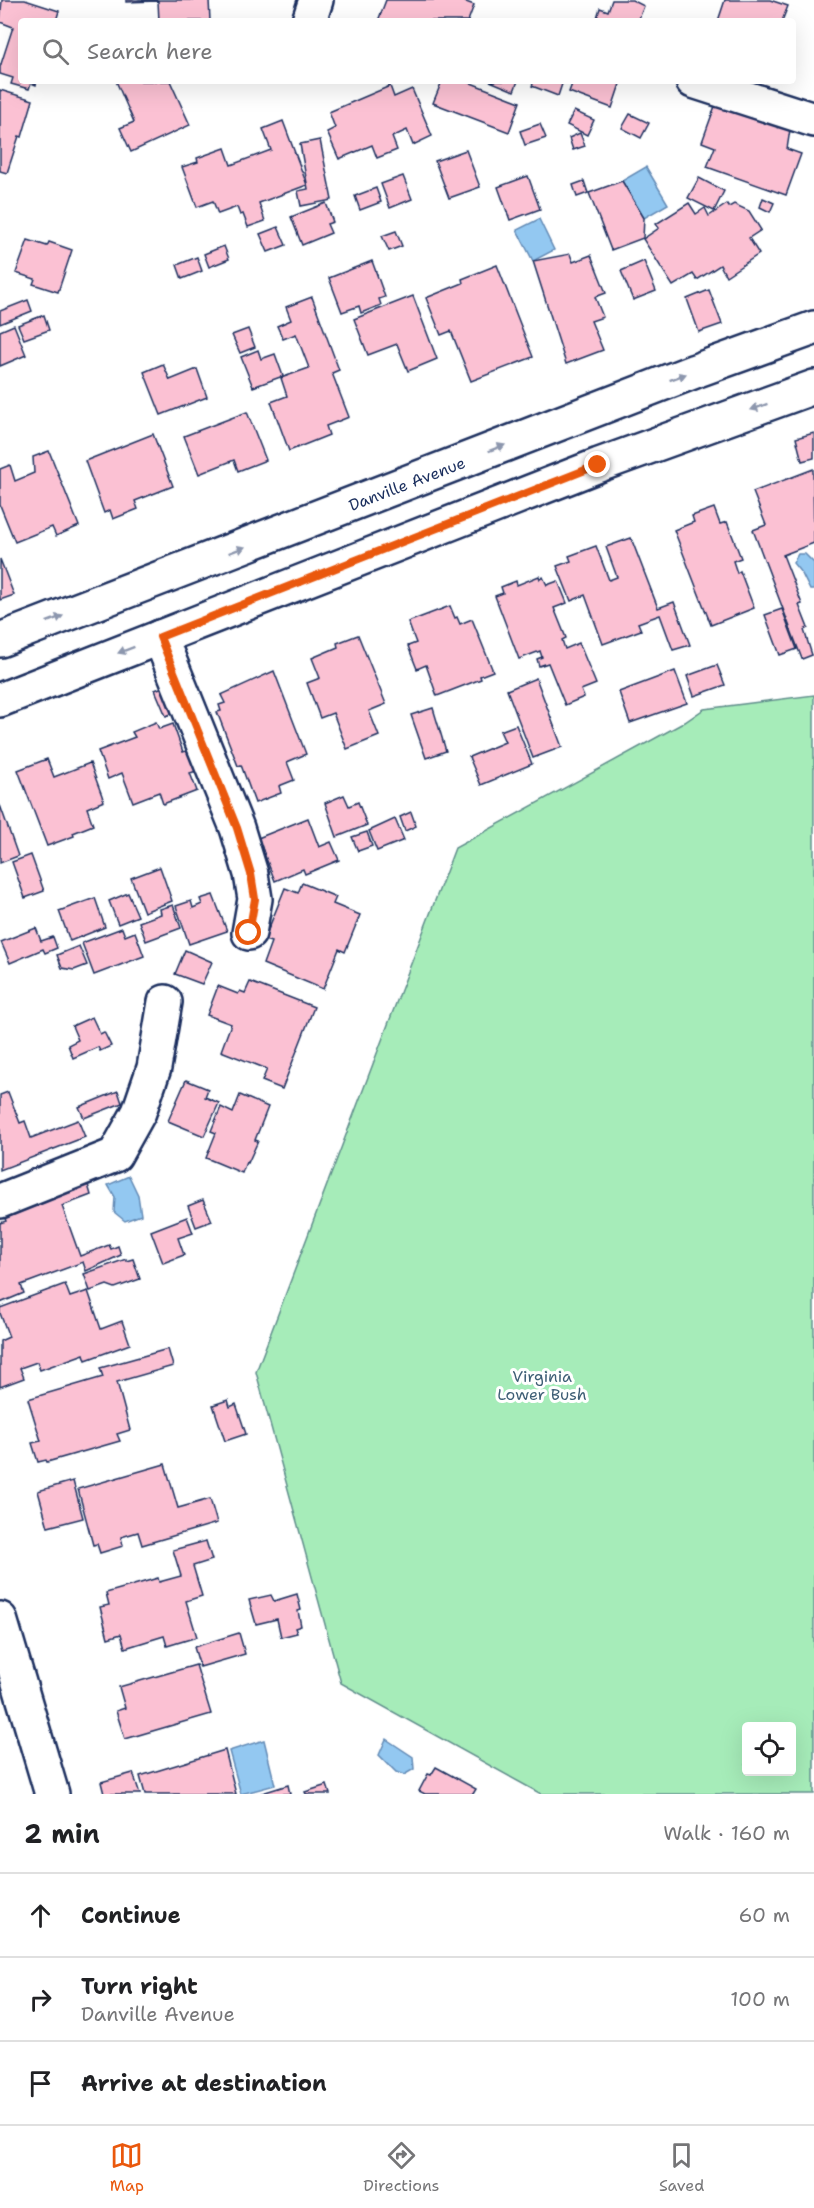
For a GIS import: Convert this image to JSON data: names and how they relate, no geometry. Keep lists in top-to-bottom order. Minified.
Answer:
{"streets":{"street":["Danville Avenue"]},"parks":["Virginia Lower Bush"],"page":{"search":"Search here","heading":["2 min","Walk · 160 m"],"list":[["Continue","60 m"],["Turn right","Danville Avenue","100 m"],"Arrive at destination"],"nav":["Map","Directions","Saved"]}}
